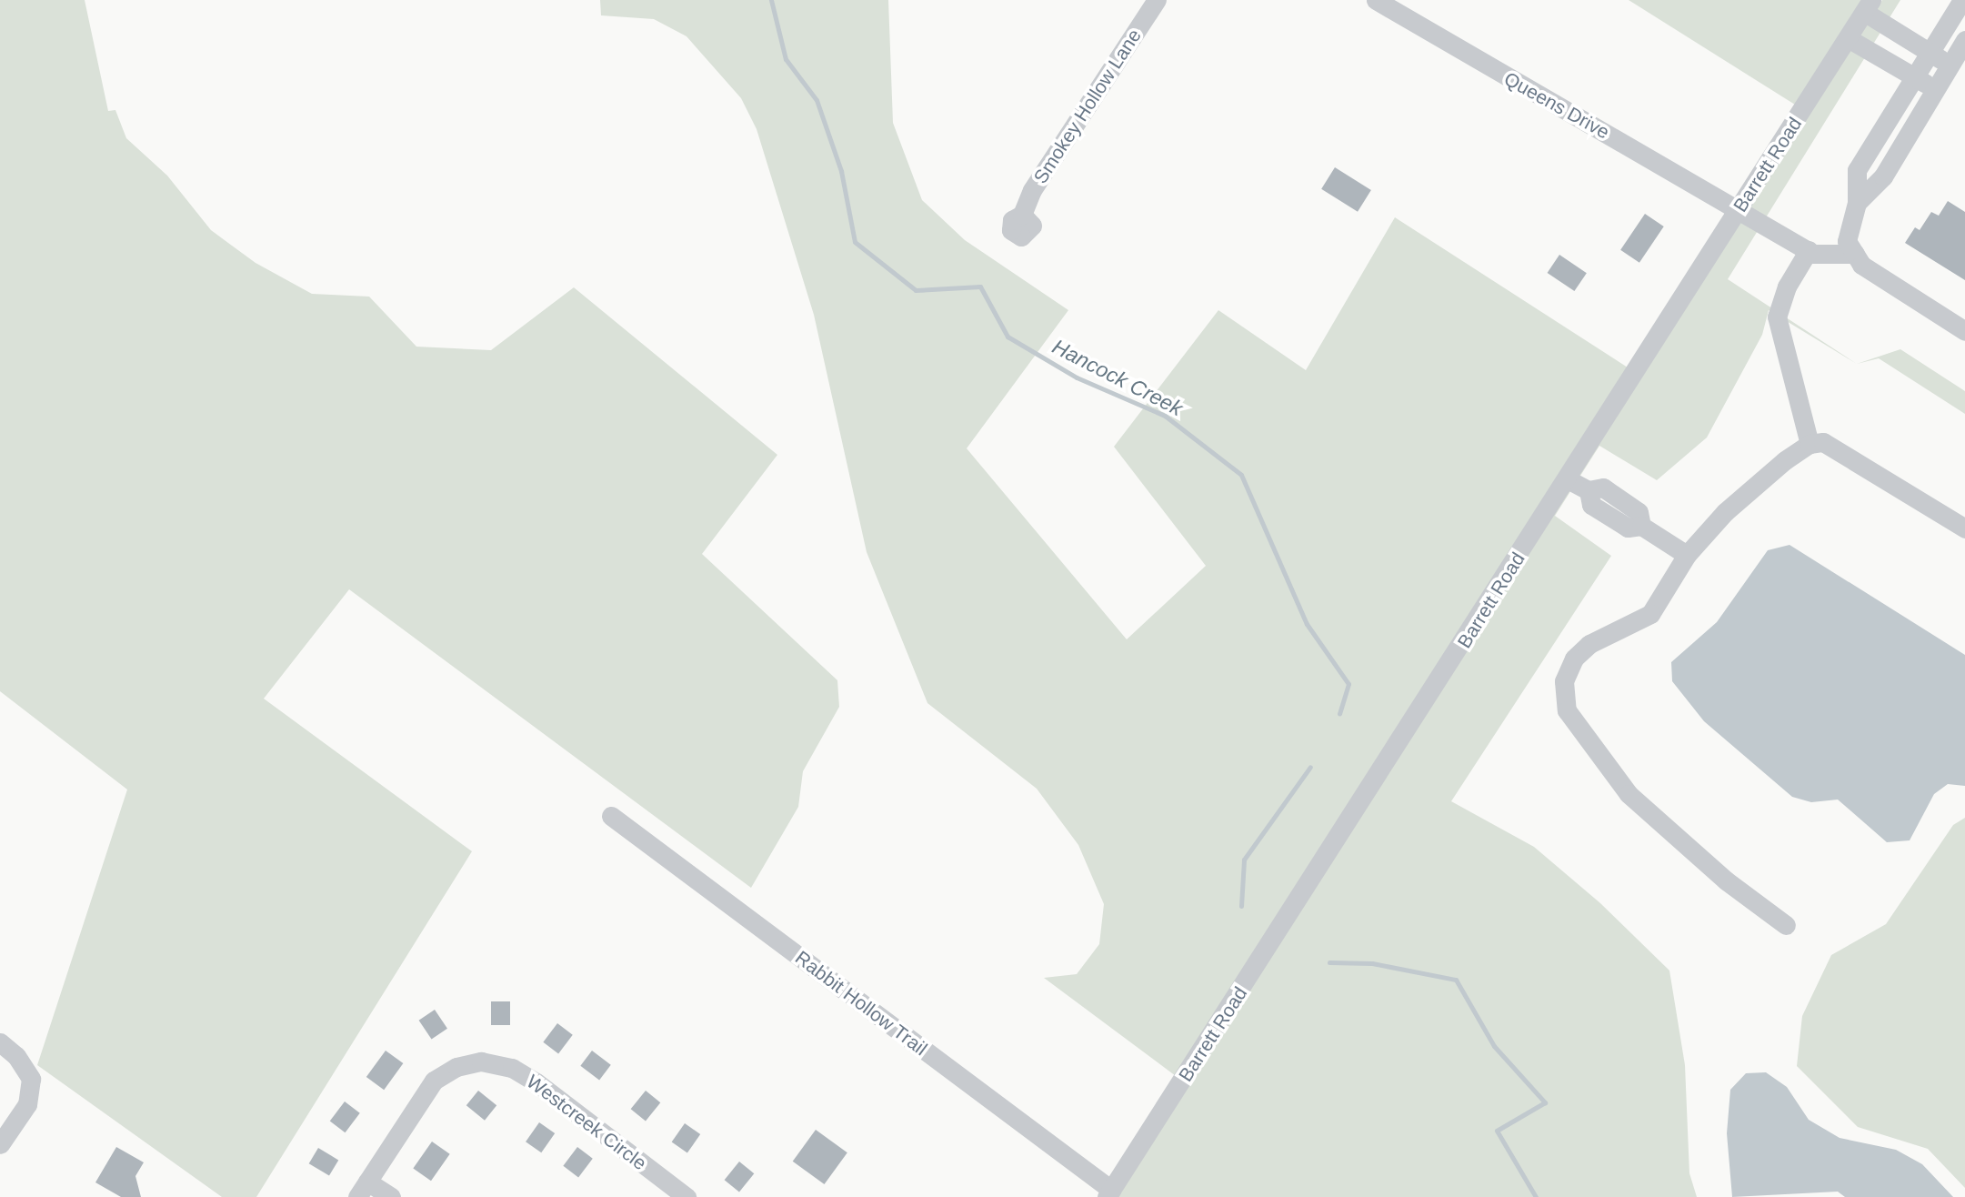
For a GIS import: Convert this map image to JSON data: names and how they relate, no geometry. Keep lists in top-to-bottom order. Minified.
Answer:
{"streets":{"street":["Queens Drive","Smokey Hollow Lane","Barrett Road","Rabbit Hollow Trail","Westcreek Circle"]},"crossings":[["Queens Drive","Barrett Road"],["Barrett Road","Rabbit Hollow Trail"]],"water":["Hancock Creek"]}
